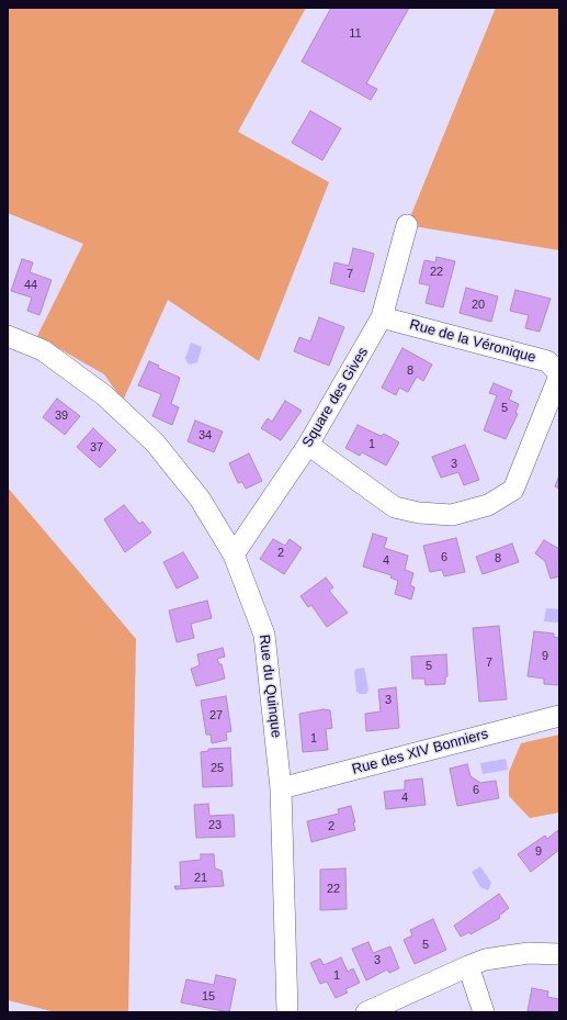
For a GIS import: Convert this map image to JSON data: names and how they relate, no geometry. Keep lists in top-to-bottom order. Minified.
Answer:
{"streets":{"street":["Rue de la Véronique","Square des Gives","Rue du Quinque","Rue des XIV Bonniers"]},"crossings":[["Rue de la Véronique","Square des Gives"],["Square des Gives","Rue du Quinque"],["Rue du Quinque","Rue des XIV Bonniers"]],"house_numbers":["11","22","7","44","20","8","5","39","34","1","37","3","2","6","8","4","9","7","5","3","27","1","25","6","4","23","2","9","21","22","5","3","1","15"]}
